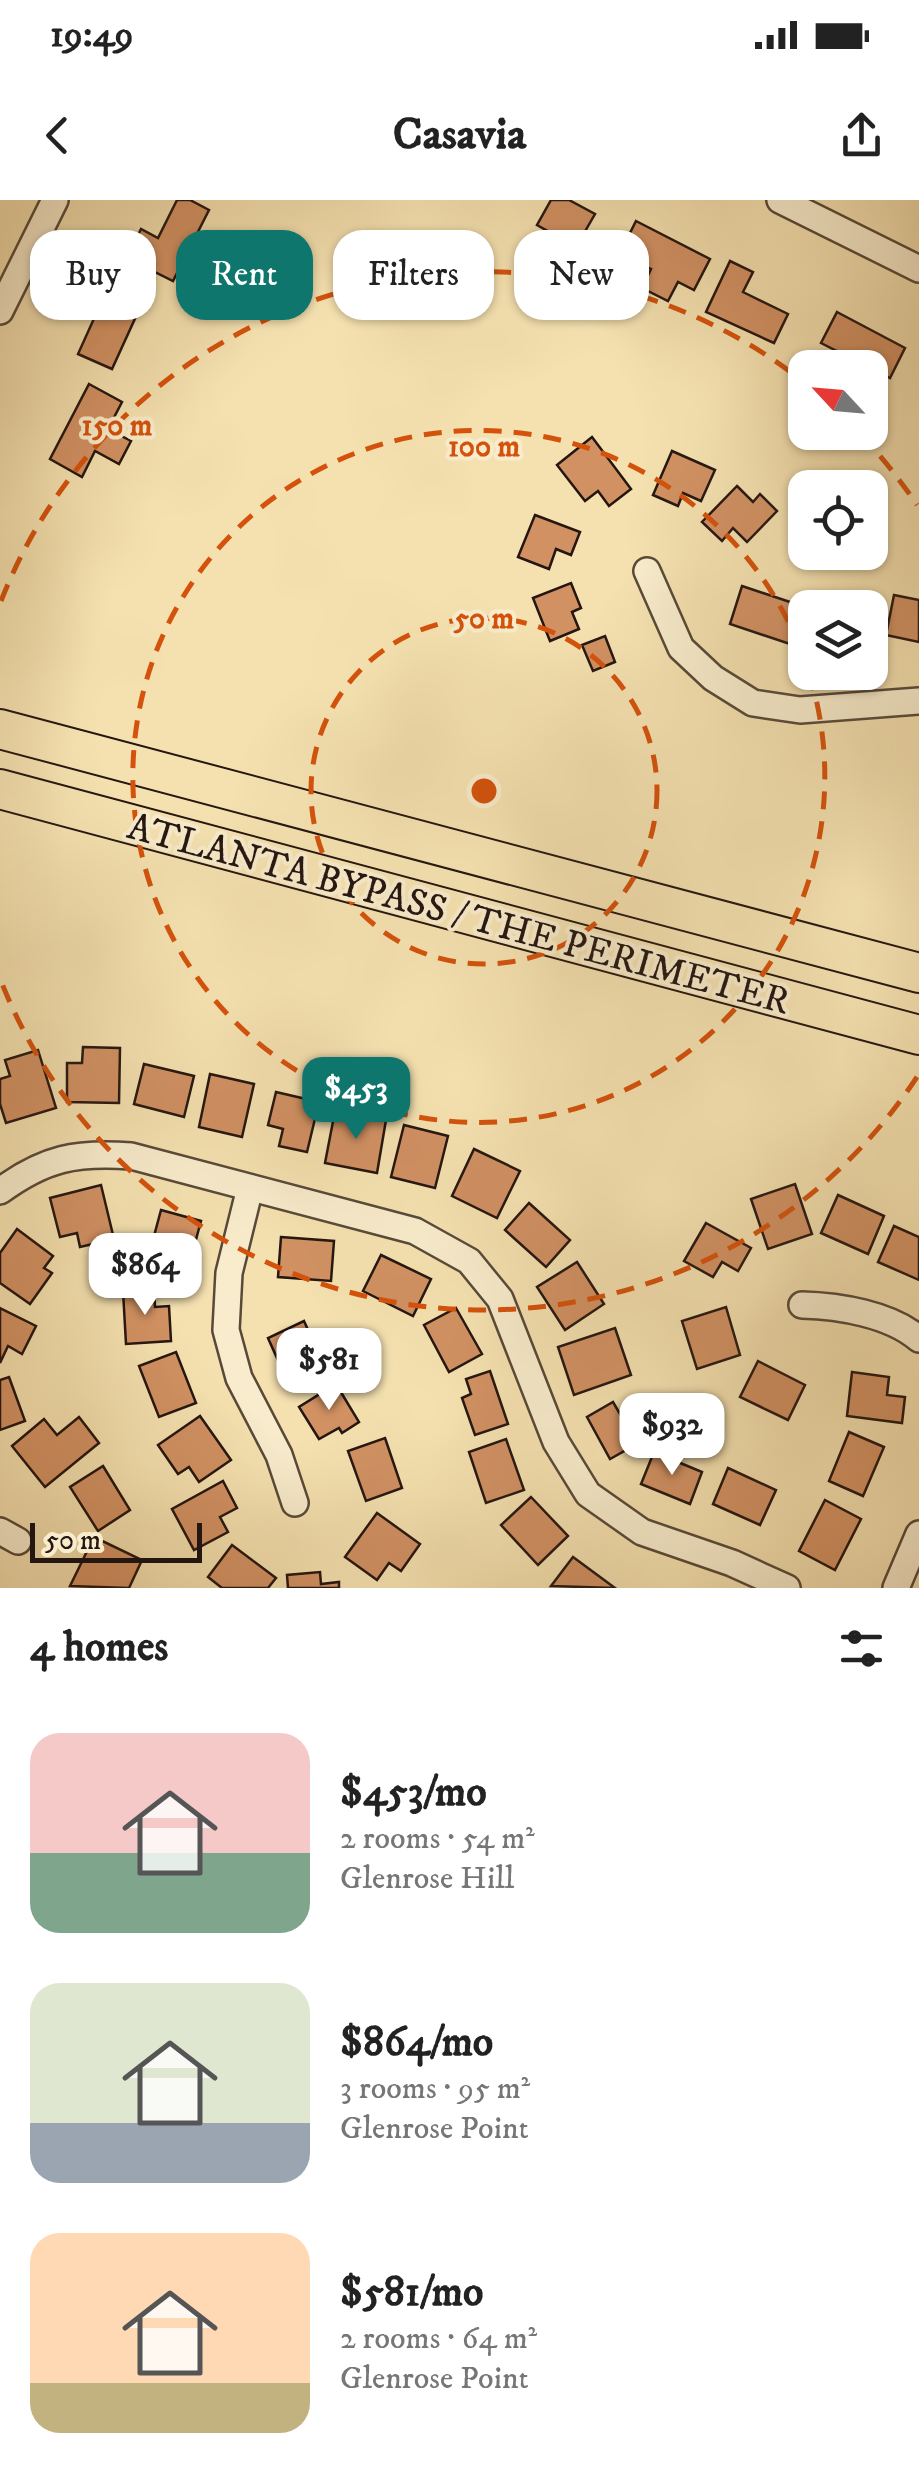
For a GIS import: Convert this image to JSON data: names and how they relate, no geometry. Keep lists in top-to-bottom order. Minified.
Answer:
{"streets":{"highway":["ATLANTA BYPASS / THE PERIMETER"]},"scale_bar":"50 m","north":"top left","page":{"status":"19:49","header":"Casavia","chip":["Buy","Rent","Filters","New"],"price":["$453","$864","$581","$932"],"scale":"50 m","heading":"4 homes","list":[{"name":"$453/mo","note":"2 rooms · 54 m² · Glenrose Hill"},{"name":"$864/mo","note":"3 rooms · 95 m² · Glenrose Point"},{"name":"$581/mo","note":"2 rooms · 64 m² · Glenrose Point"}]},"rings":["150 m","100 m","50 m"]}
